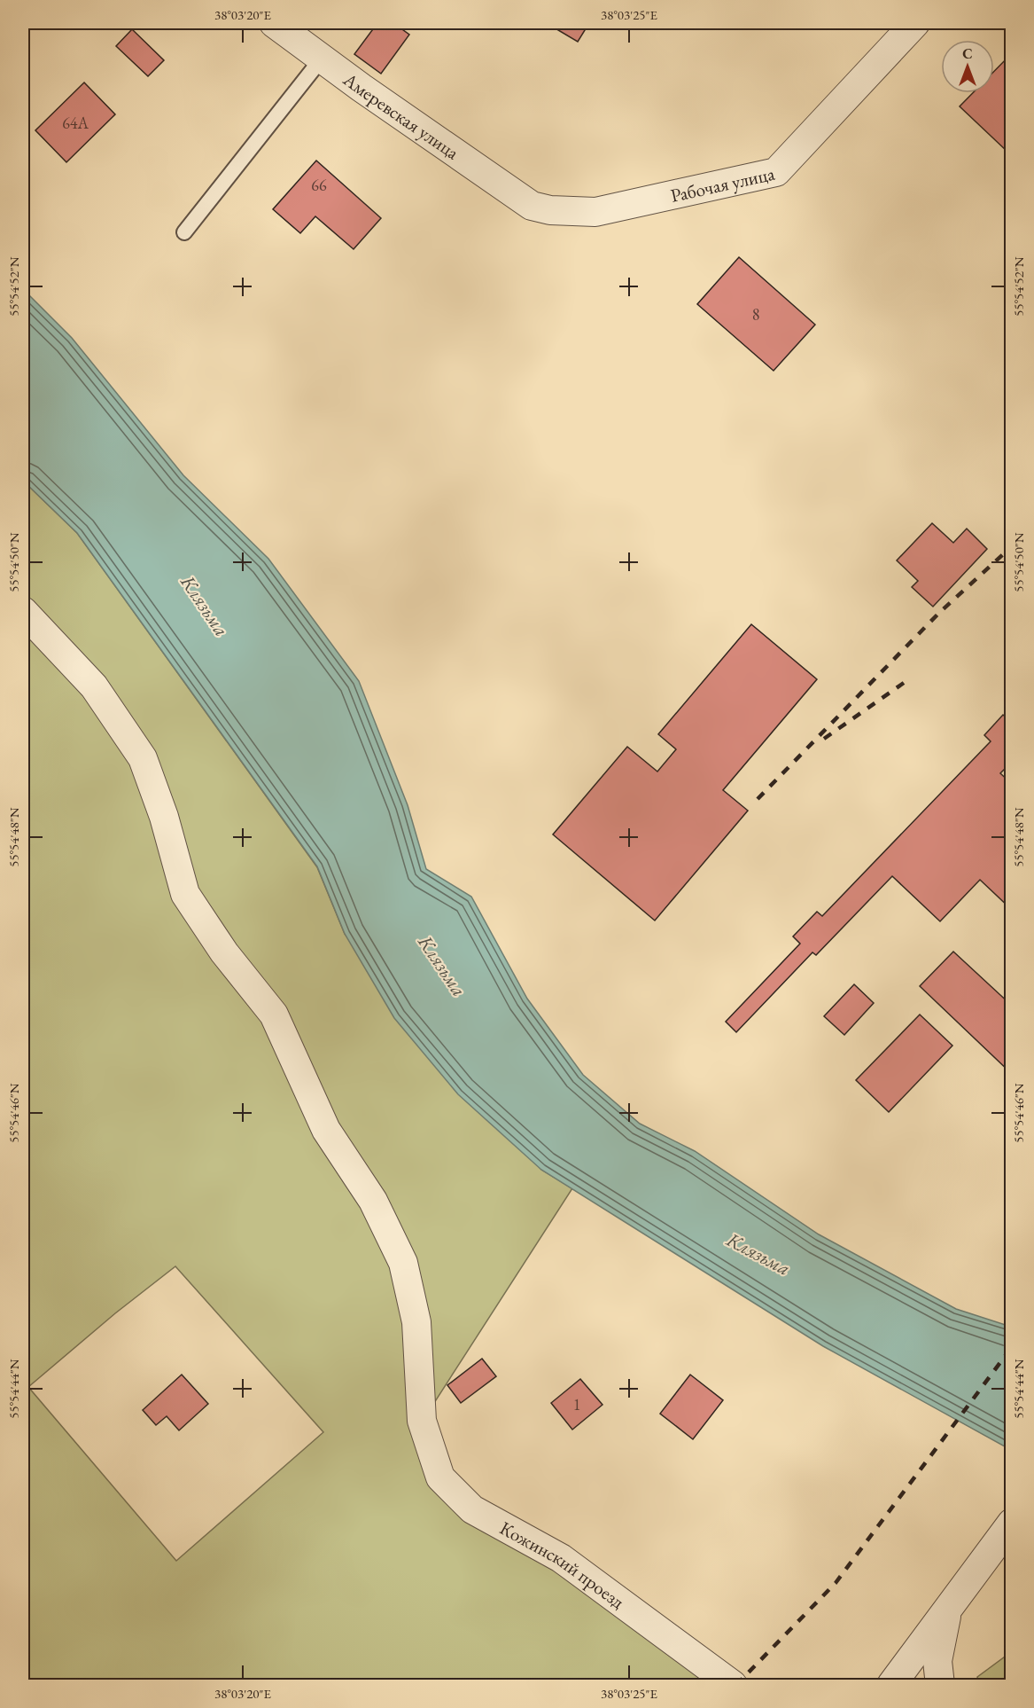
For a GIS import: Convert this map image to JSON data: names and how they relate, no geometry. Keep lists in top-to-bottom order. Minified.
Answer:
{"streets":{"street":["Амеревская улица","Рабочая улица","Кожинский проезд"]},"crossings":[["Амеревская улица","Рабочая улица"]],"water":["Клязьма"],"house_numbers":["64А","66","8","1"],"north":"top","coordinates":["38°03'20\"E","38°03'25\"E","55°54'52\"N","55°54'50\"N","55°54'48\"N","55°54'46\"N","55°54'44\"N"]}
